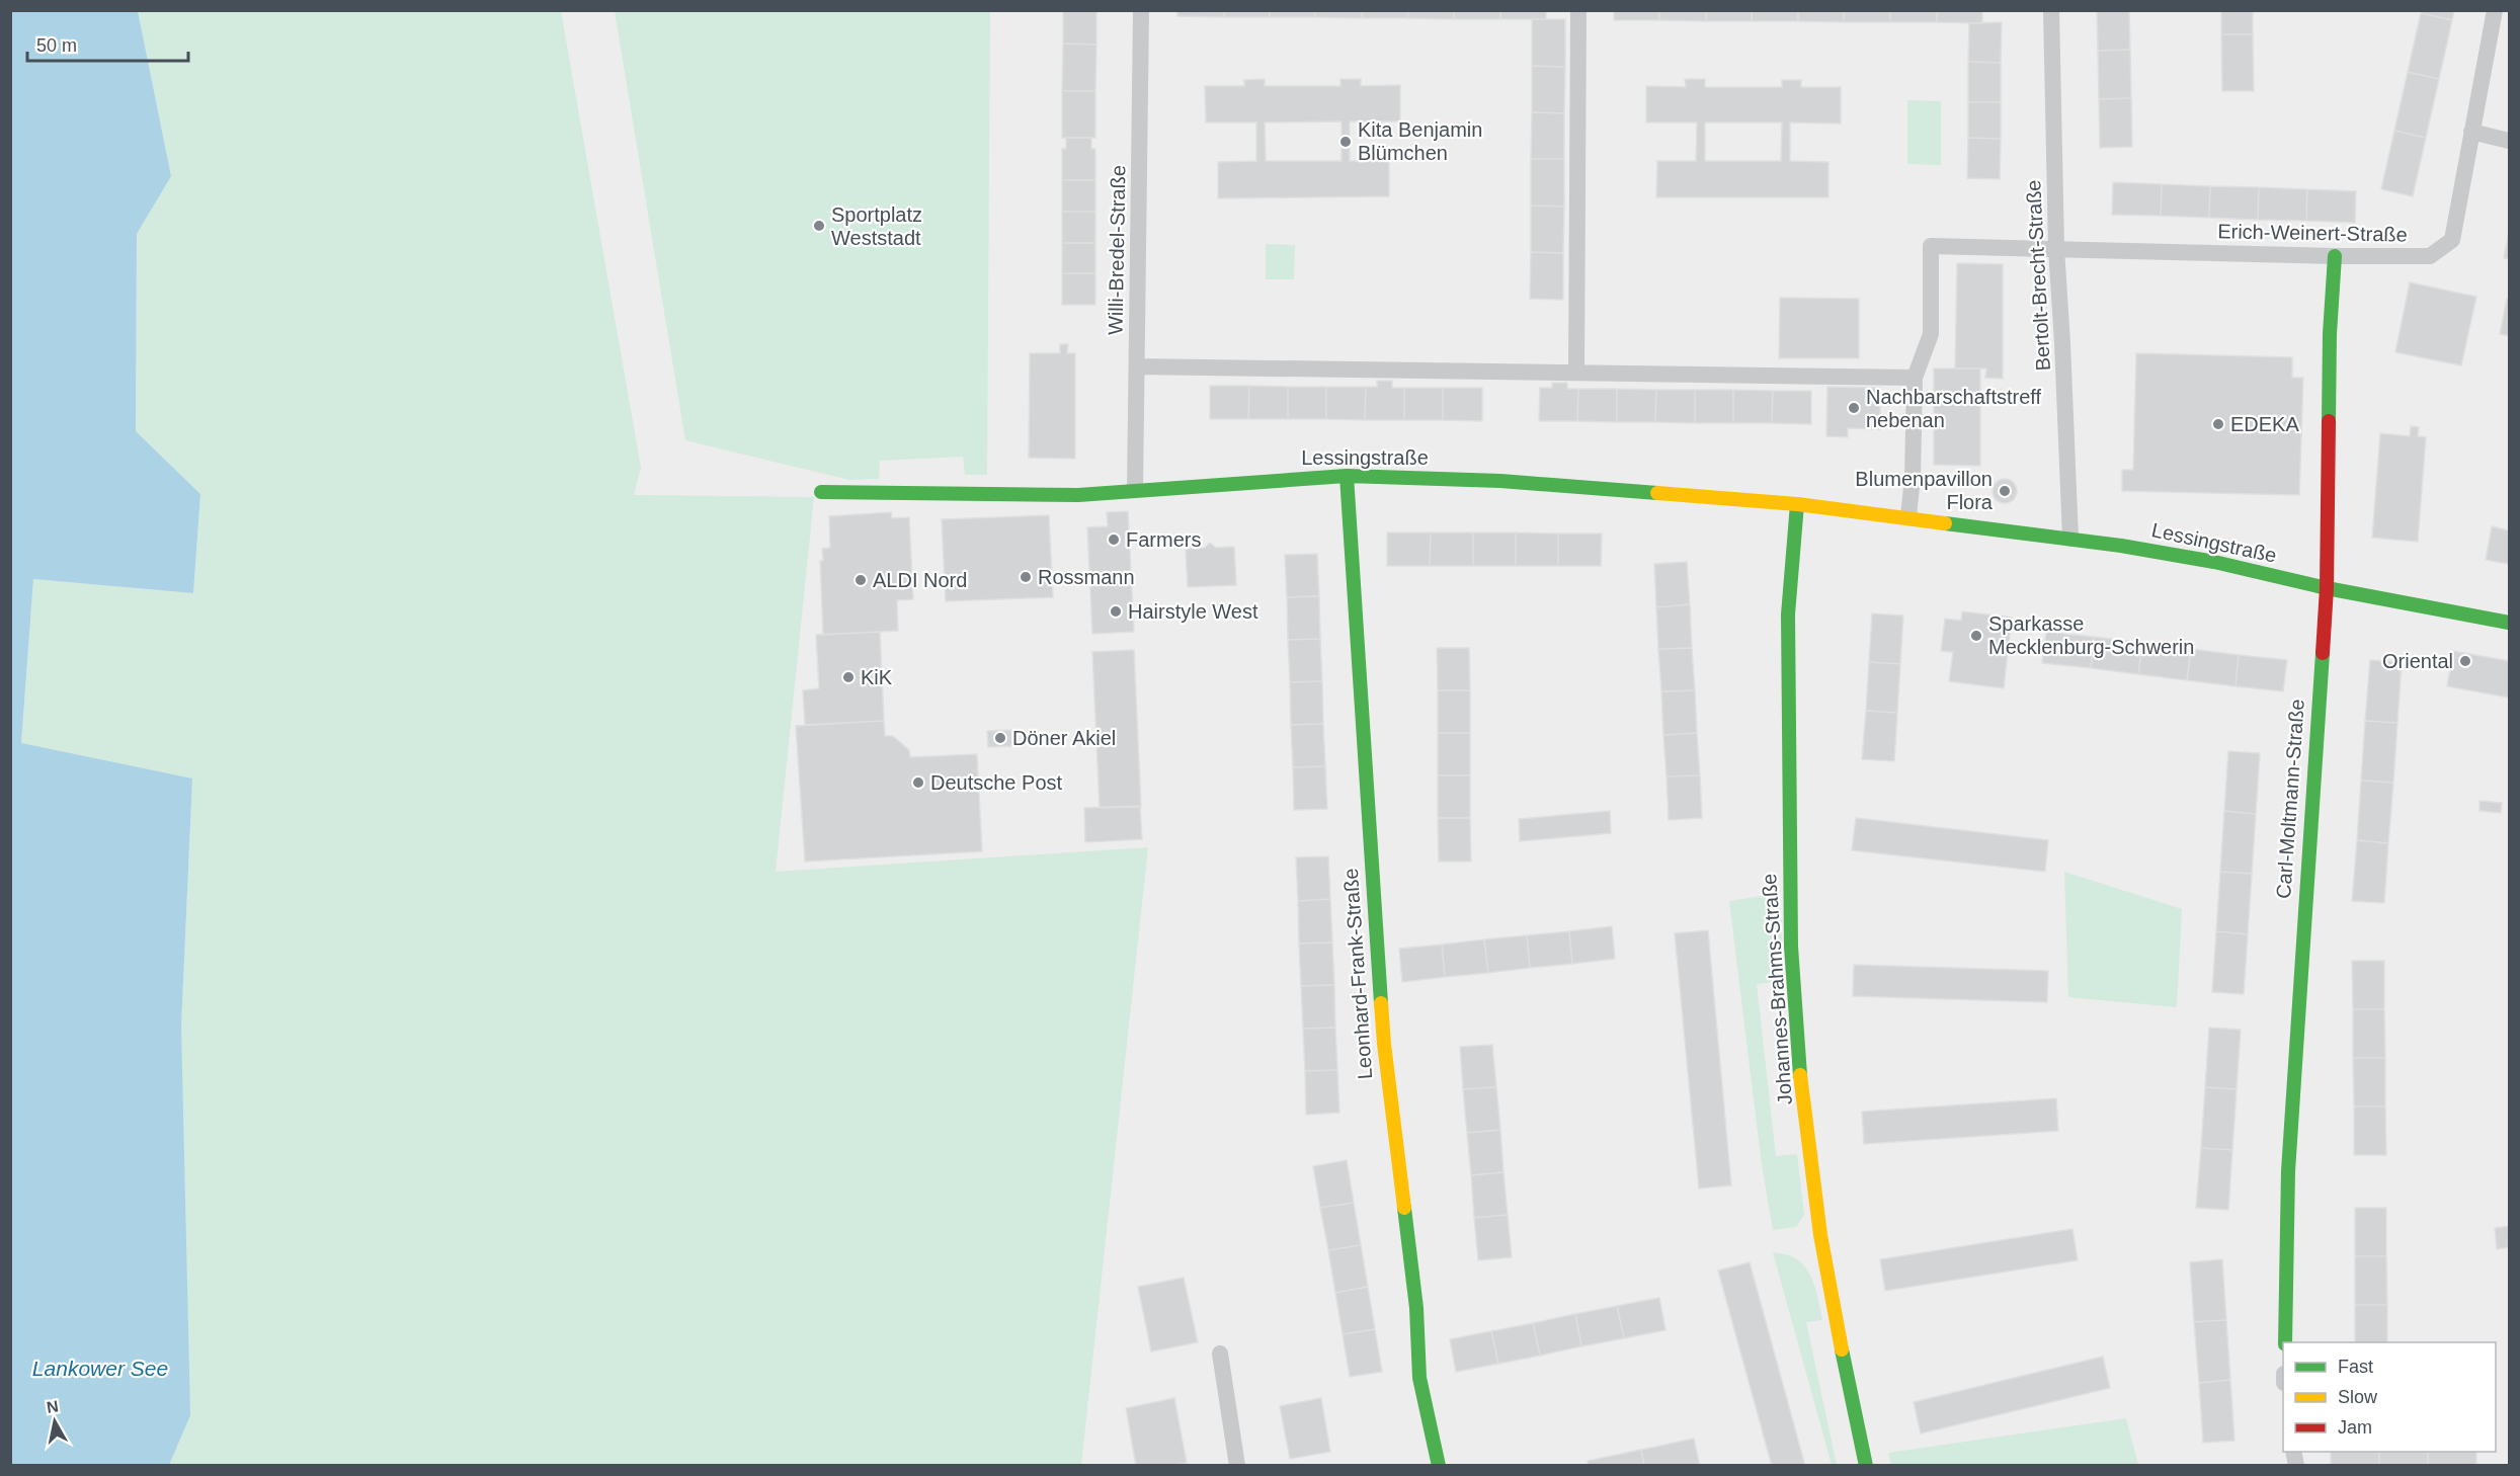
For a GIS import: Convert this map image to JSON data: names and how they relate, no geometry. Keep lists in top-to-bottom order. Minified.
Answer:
{"streets":{"street":["Erich-Weinert-Straße","Willi-Bredel-Straße","Bertolt-Brecht-Straße","Lessingstraße","Carl-Moltmann-Straße","Leonhard-Frank-Straße","Johannes-Brahms-Straße"]},"crossings":[["Erich-Weinert-Straße","Bertolt-Brecht-Straße"],["Erich-Weinert-Straße","Carl-Moltmann-Straße"],["Willi-Bredel-Straße","Lessingstraße"],["Bertolt-Brecht-Straße","Lessingstraße"],["Lessingstraße","Carl-Moltmann-Straße"],["Lessingstraße","Leonhard-Frank-Straße"],["Lessingstraße","Johannes-Brahms-Straße"]],"water":["Lankower See"],"places":["Kita Benjamin Blümchen","Sportplatz Weststadt","Nachbarschaftstreff nebenan","EDEKA","Blumenpavillon Flora","Farmers","Rossmann","ALDI Nord","Hairstyle West","Sparkasse Mecklenburg-Schwerin","Oriental","KiK","Döner Akiel","Deutsche Post"],"legend":["Fast","Slow","Jam"],"scale_bar":"50 m","north":"top"}
